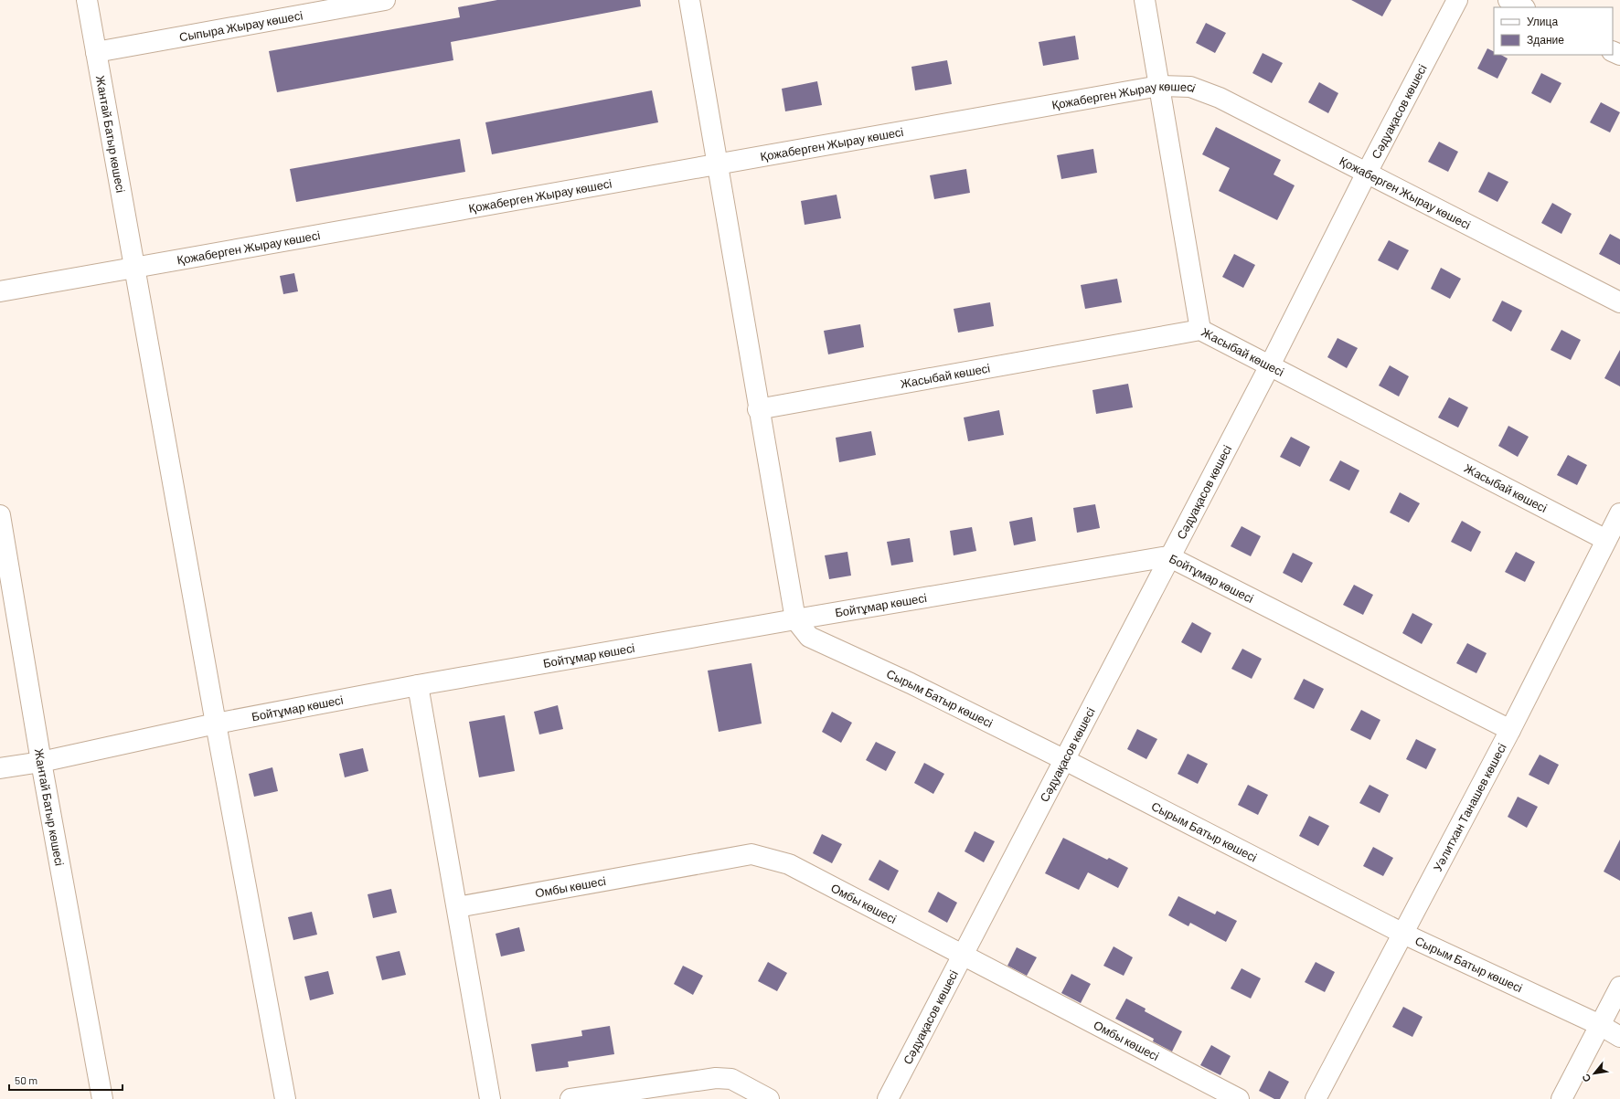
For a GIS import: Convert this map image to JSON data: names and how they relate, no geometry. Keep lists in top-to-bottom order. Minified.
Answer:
{"streets":{"street":["Сыпыра Жырау көшесі","Қожаберген Жырау көшесі","Сәдуақасов көшесі","Жантай Батыр көшесі","Жасыбай көшесі","Бойтұмар көшесі","Сырым Батыр көшесі","Уәлитхан Танашев көшесі","Омбы көшесі"]},"crossings":[["Сыпыра Жырау көшесі","Жантай Батыр көшесі"],["Қожаберген Жырау көшесі","Сәдуақасов көшесі"],["Қожаберген Жырау көшесі","Жантай Батыр көшесі"],["Сәдуақасов көшесі","Жасыбай көшесі"],["Сәдуақасов көшесі","Бойтұмар көшесі"],["Сәдуақасов көшесі","Сырым Батыр көшесі"],["Сәдуақасов көшесі","Омбы көшесі"],["Жантай Батыр көшесі","Бойтұмар көшесі"],["Жасыбай көшесі","Уәлитхан Танашев көшесі"],["Бойтұмар көшесі","Сырым Батыр көшесі"],["Бойтұмар көшесі","Уәлитхан Танашев көшесі"],["Сырым Батыр көшесі","Уәлитхан Танашев көшесі"]],"legend":["Улица","Здание"],"scale_bar":"50 m","north":"bottom left"}
